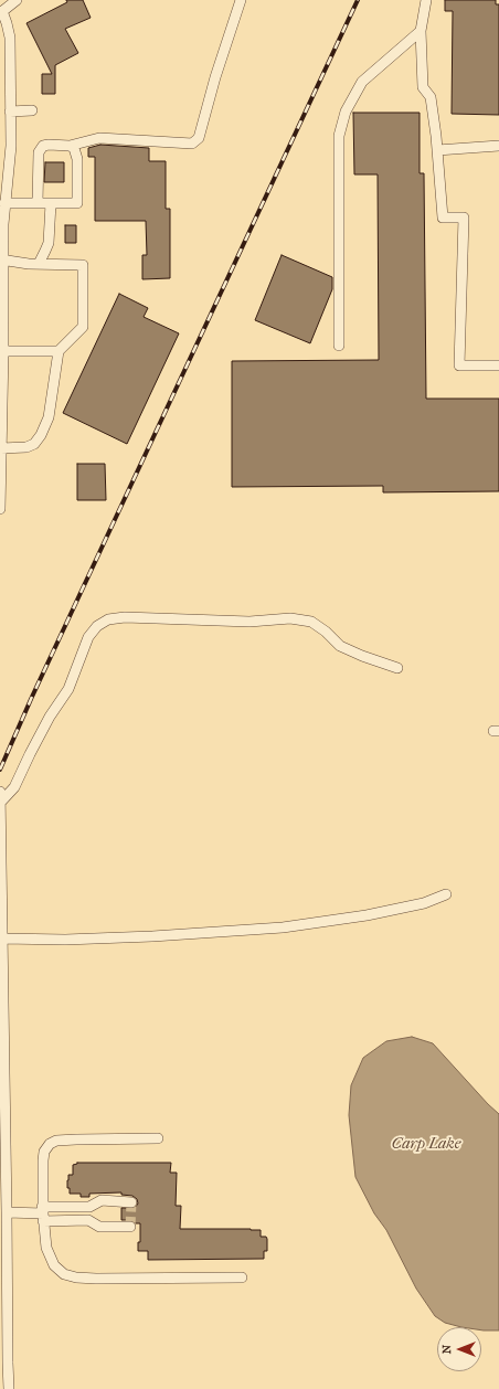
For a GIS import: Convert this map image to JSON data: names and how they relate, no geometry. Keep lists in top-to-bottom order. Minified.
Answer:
{"water":["Carp Lake"],"north":"left"}
